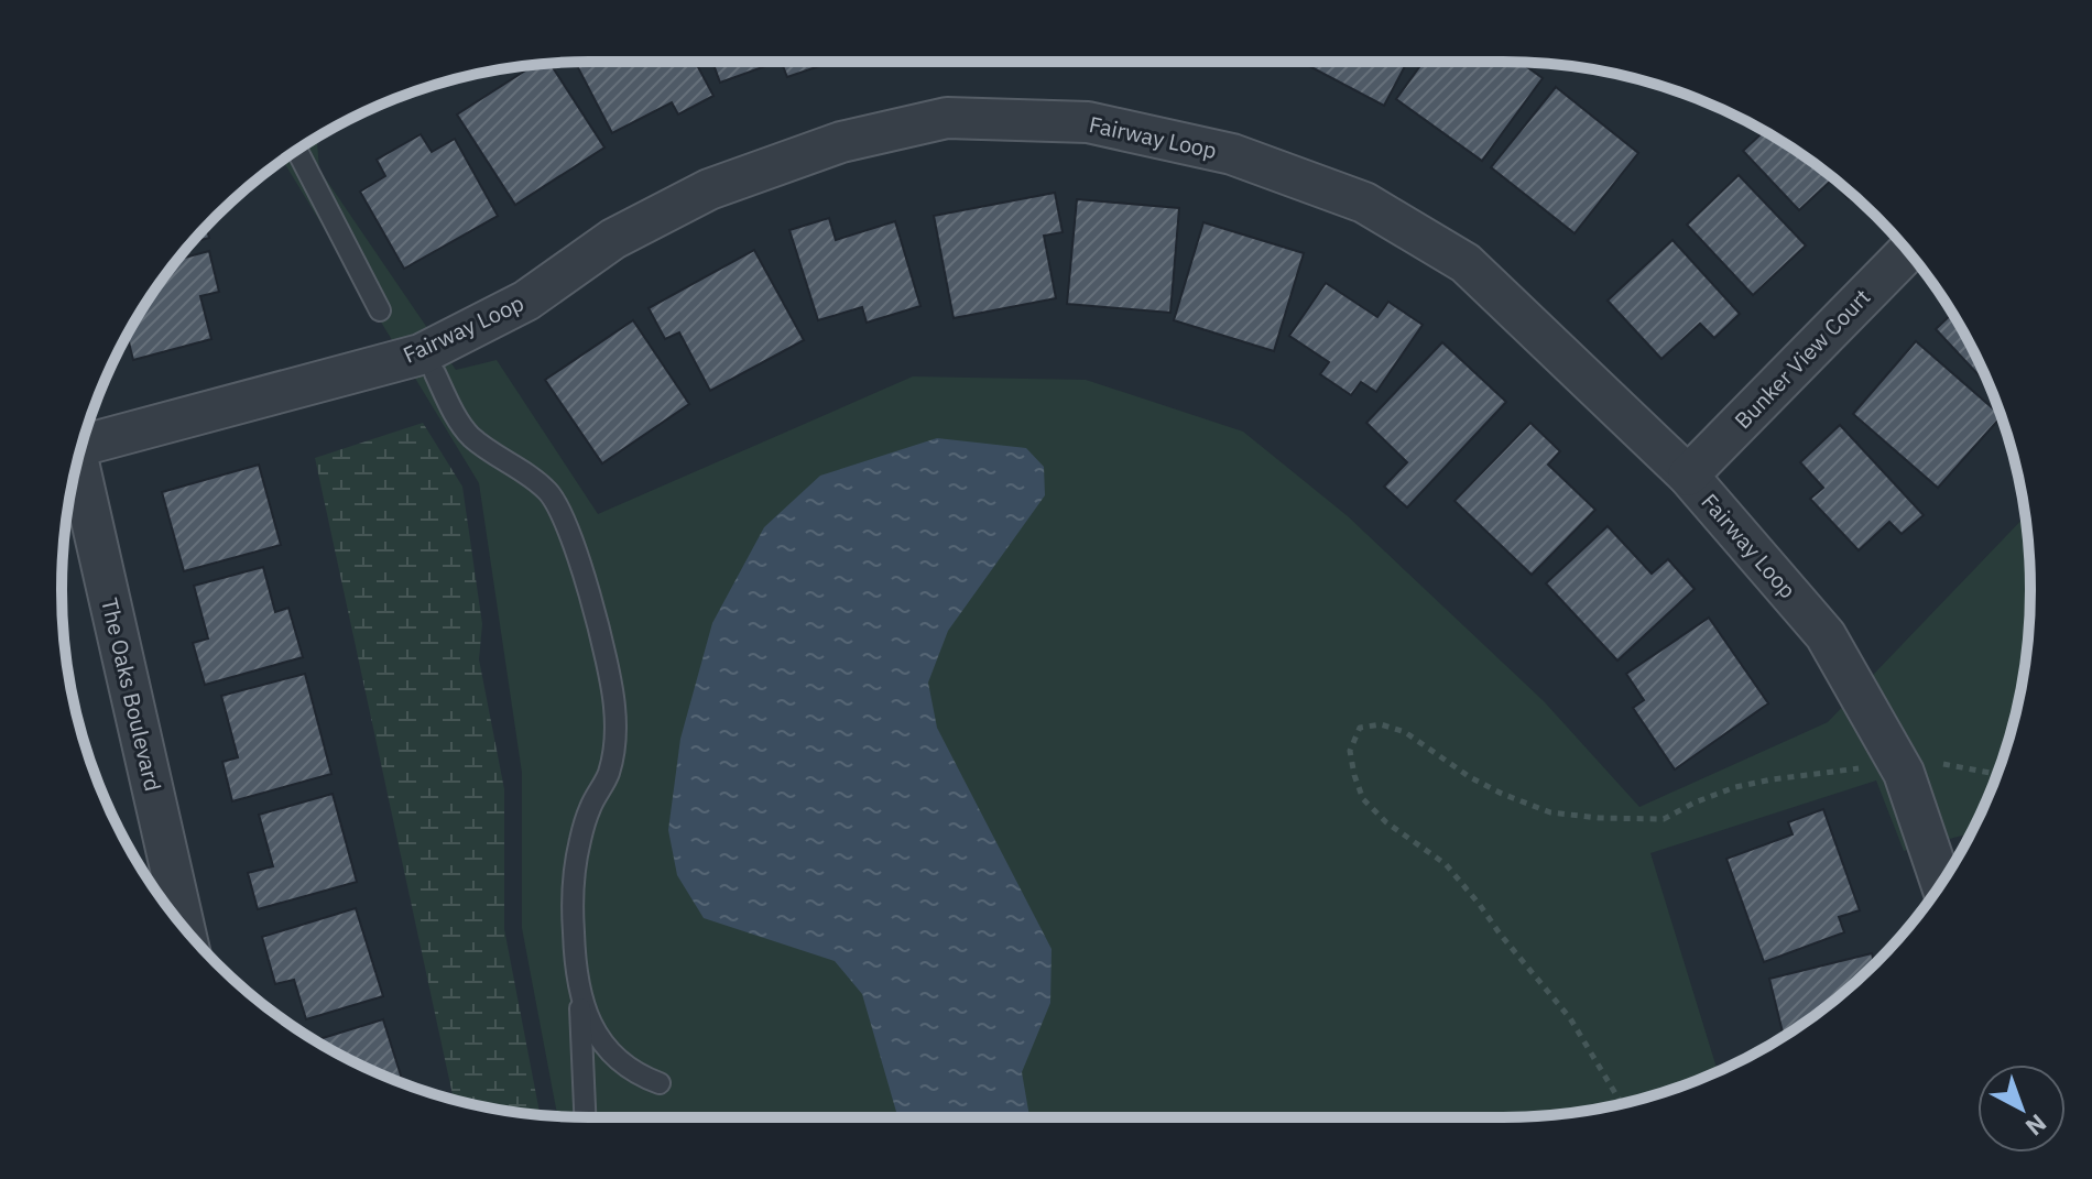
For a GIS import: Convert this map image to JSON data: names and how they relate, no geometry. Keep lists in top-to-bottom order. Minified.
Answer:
{"streets":{"street":["Fairway Loop","Bunker View Court","The Oaks Boulevard"]},"crossings":[["Fairway Loop","Bunker View Court"]],"north":"bottom right"}
